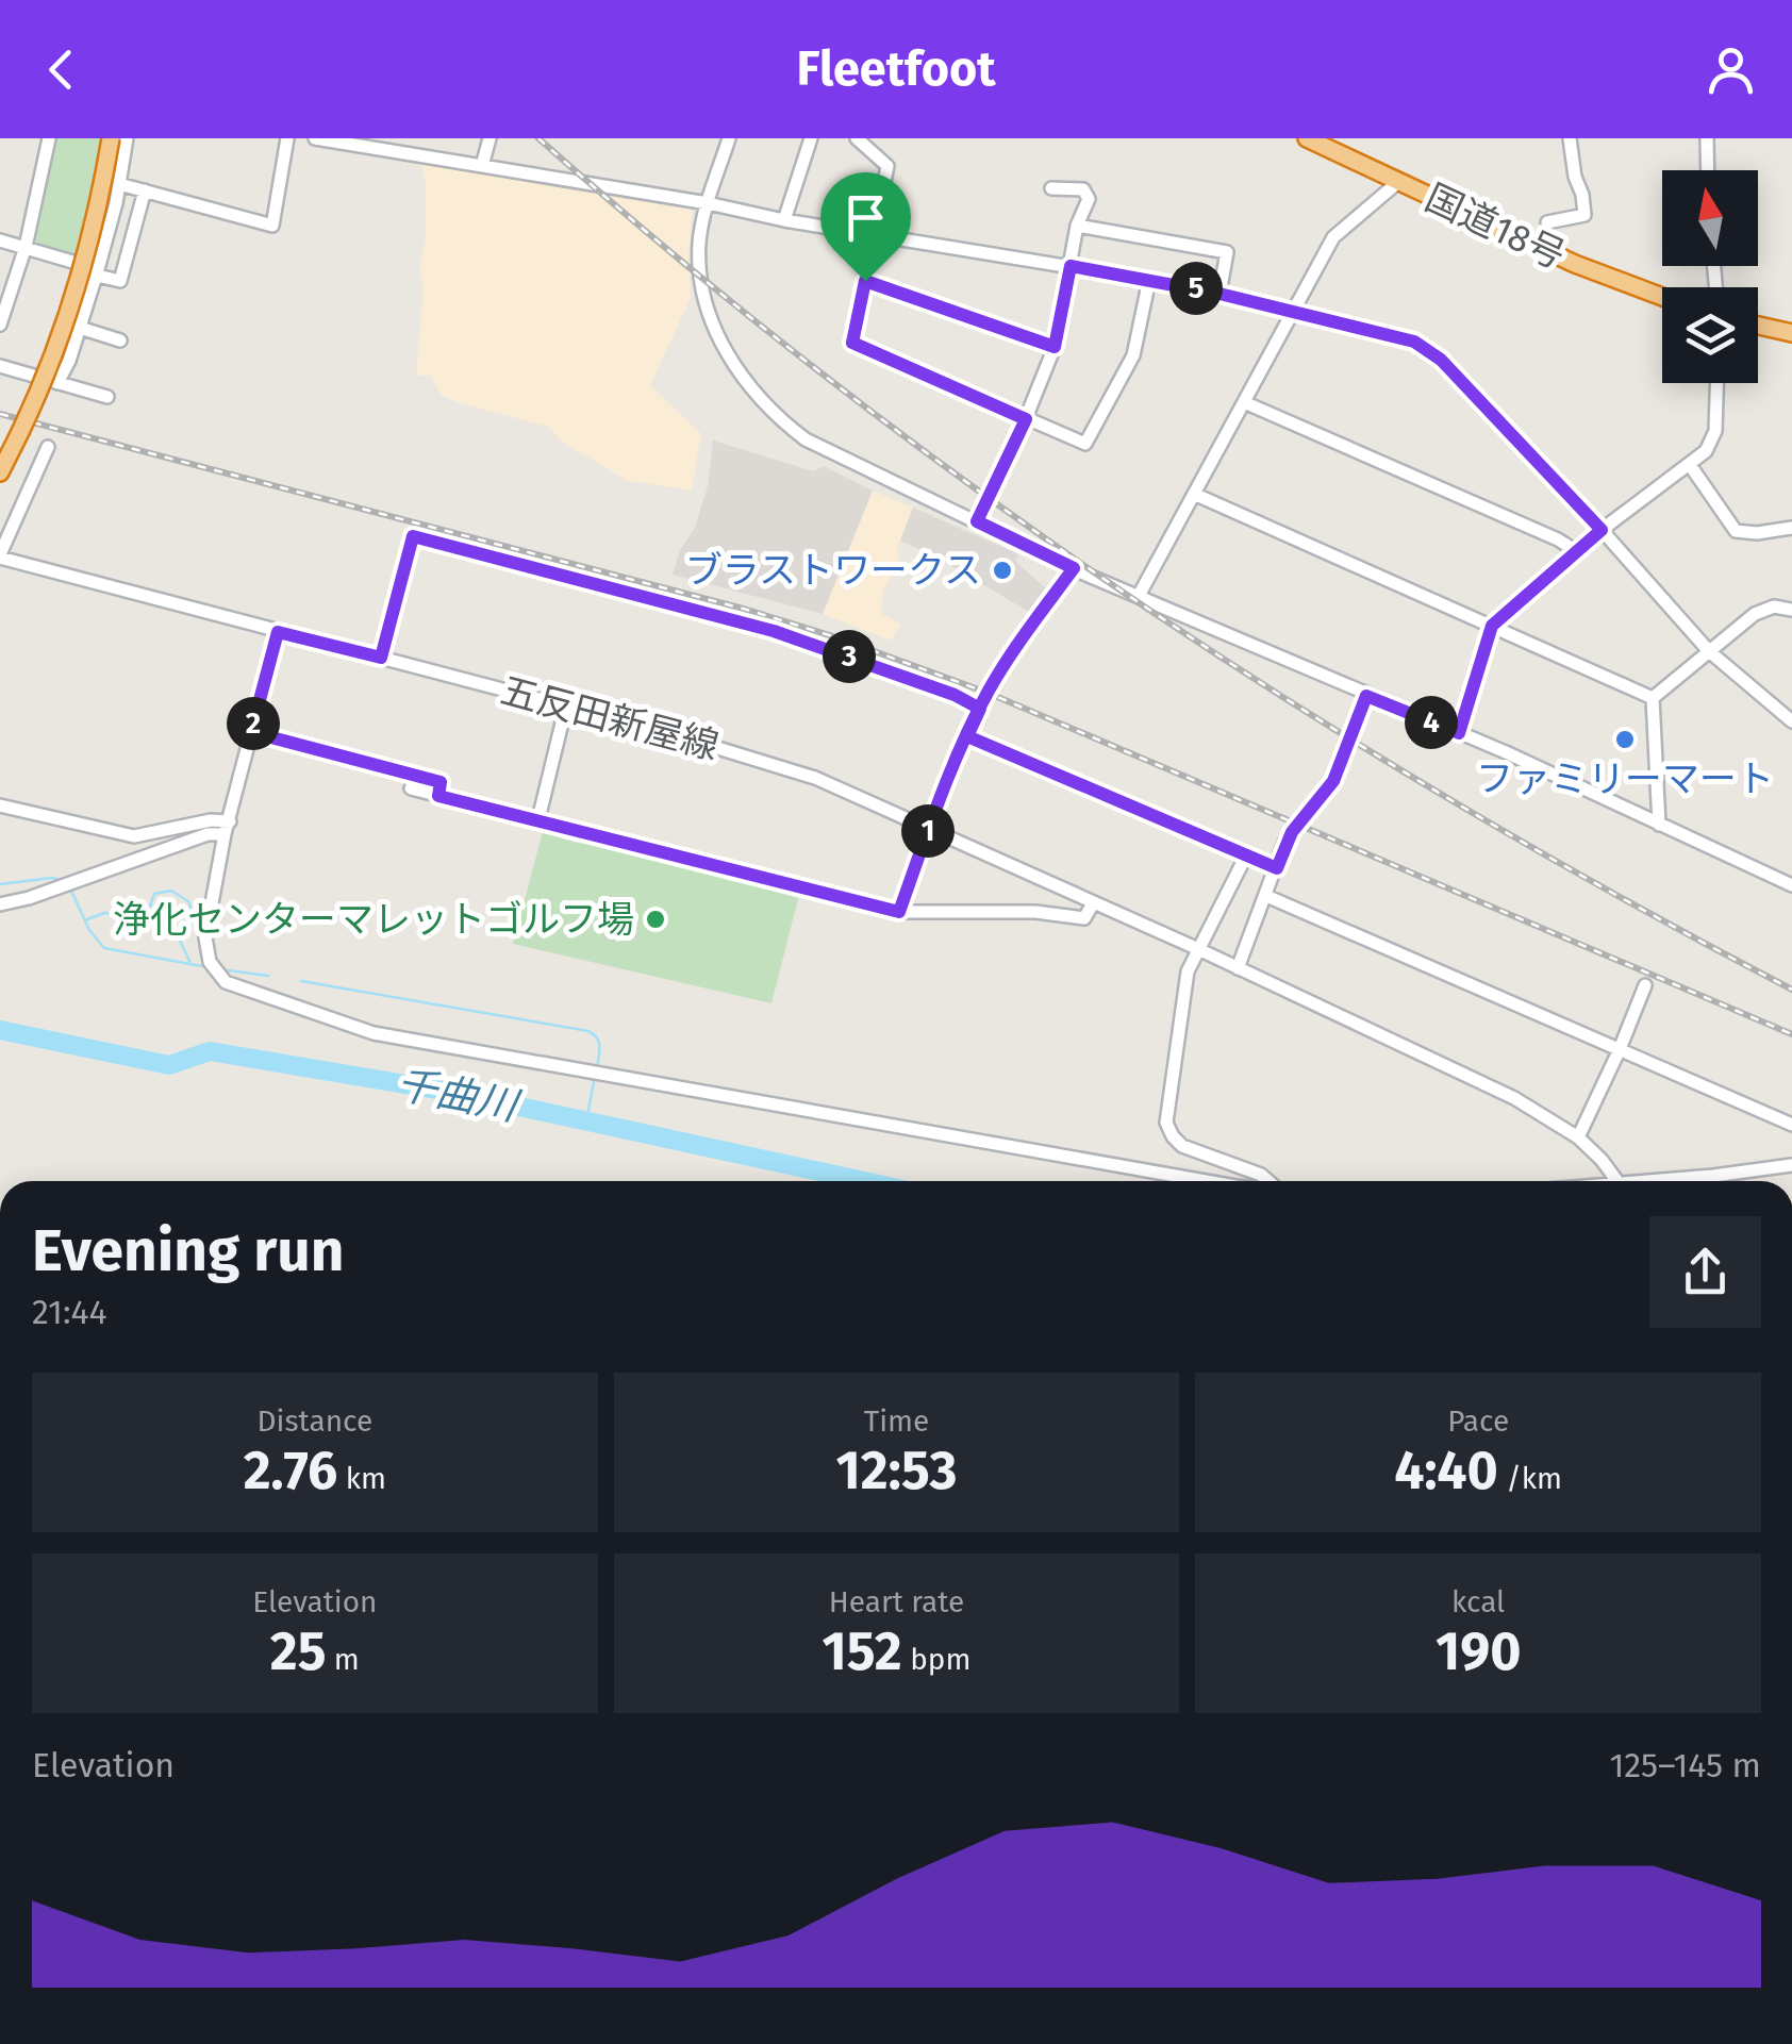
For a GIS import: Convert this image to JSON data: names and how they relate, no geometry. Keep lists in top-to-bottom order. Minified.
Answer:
{"streets":{"highway":["国道18号"],"street":["五反田新屋線"]},"water":["千曲川"],"places":["ブラストワークス","ファミリーマート","浄化センターマレットゴルフ場"],"north":"top","page":{"header":"Fleetfoot","pins":["5","3","4","2","1"],"heading":["Evening run","21:44"],"stats":[["Distance","2.76 km"],["Time","12:53"],["Pace","4:40 /km"],["Elevation","25 m"],["Heart rate","152 bpm"],["kcal","190"]],"chart":["Elevation","125–145 m"]}}
